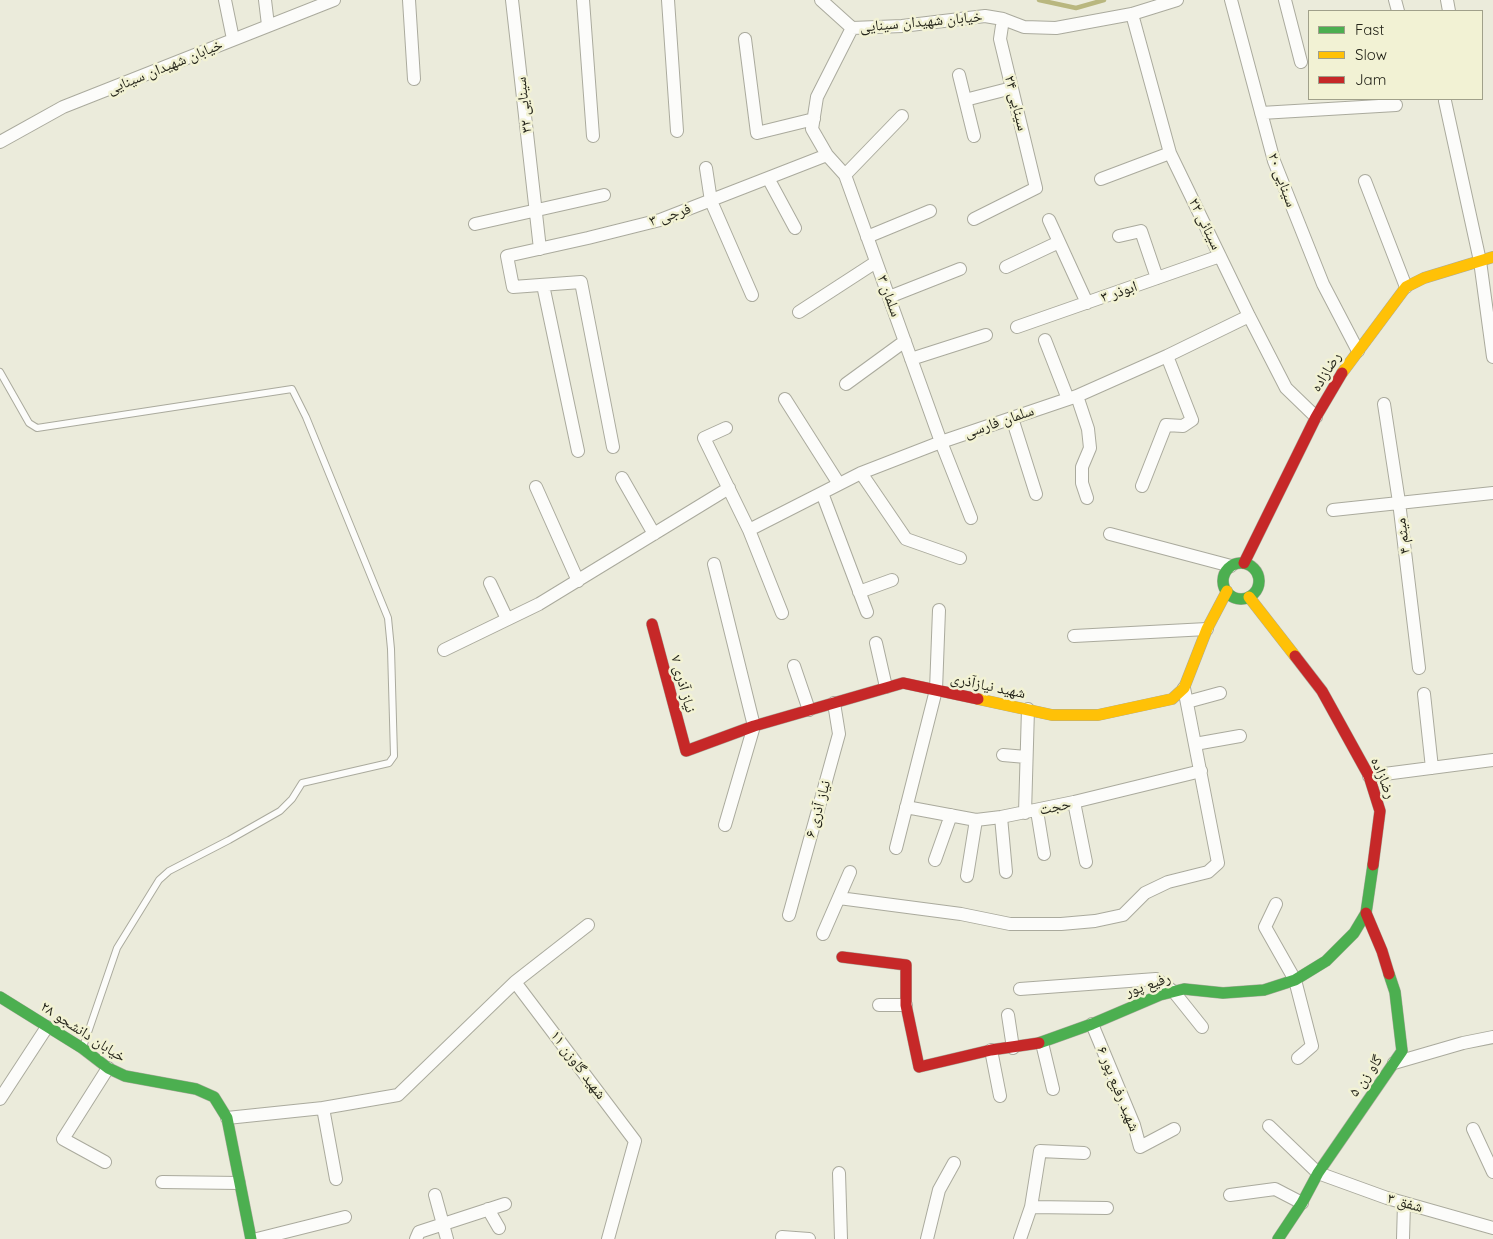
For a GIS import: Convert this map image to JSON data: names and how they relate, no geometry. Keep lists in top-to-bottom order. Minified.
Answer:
{"streets":{"street":["خیابان شهیدان سینایی","سینایی ۲۴","سینایی ۳۲","سینایی ۲۰","فرجی ۳","سینائی ۲۲","ابوذر ۳","سلمان ۳","رضازاده","سلمان فارسی","میثم ۴","نیاز آذری ۷","شهید نیازآذری","حجت","نیاز آذری ۶","رفیع پور","خیابان دانشجو ۲۸","شهید گاوزن ۱۱","گاو زن ۵","شهید رفیع پور ۶","شفق ۳"]},"crossings":[["خیابان شهیدان سینایی","سینایی ۲۴"],["خیابان شهیدان سینایی","سینائی ۲۲"],["سینایی ۳۲","فرجی ۳"],["سینایی ۲۰","رضازاده"],["فرجی ۳","سلمان ۳"],["سینائی ۲۲","ابوذر ۳"],["سینائی ۲۲","رضازاده"],["سینائی ۲۲","سلمان فارسی"],["سلمان ۳","سلمان فارسی"],["رضازاده","رفیع پور"],["رضازاده","گاو زن ۵"],["نیاز آذری ۷","شهید نیازآذری"],["شهید نیازآذری","نیاز آذری ۶"],["رفیع پور","گاو زن ۵"],["رفیع پور","شهید رفیع پور ۶"],["گاو زن ۵","شفق ۳"]],"legend":["Fast","Slow","Jam"]}
